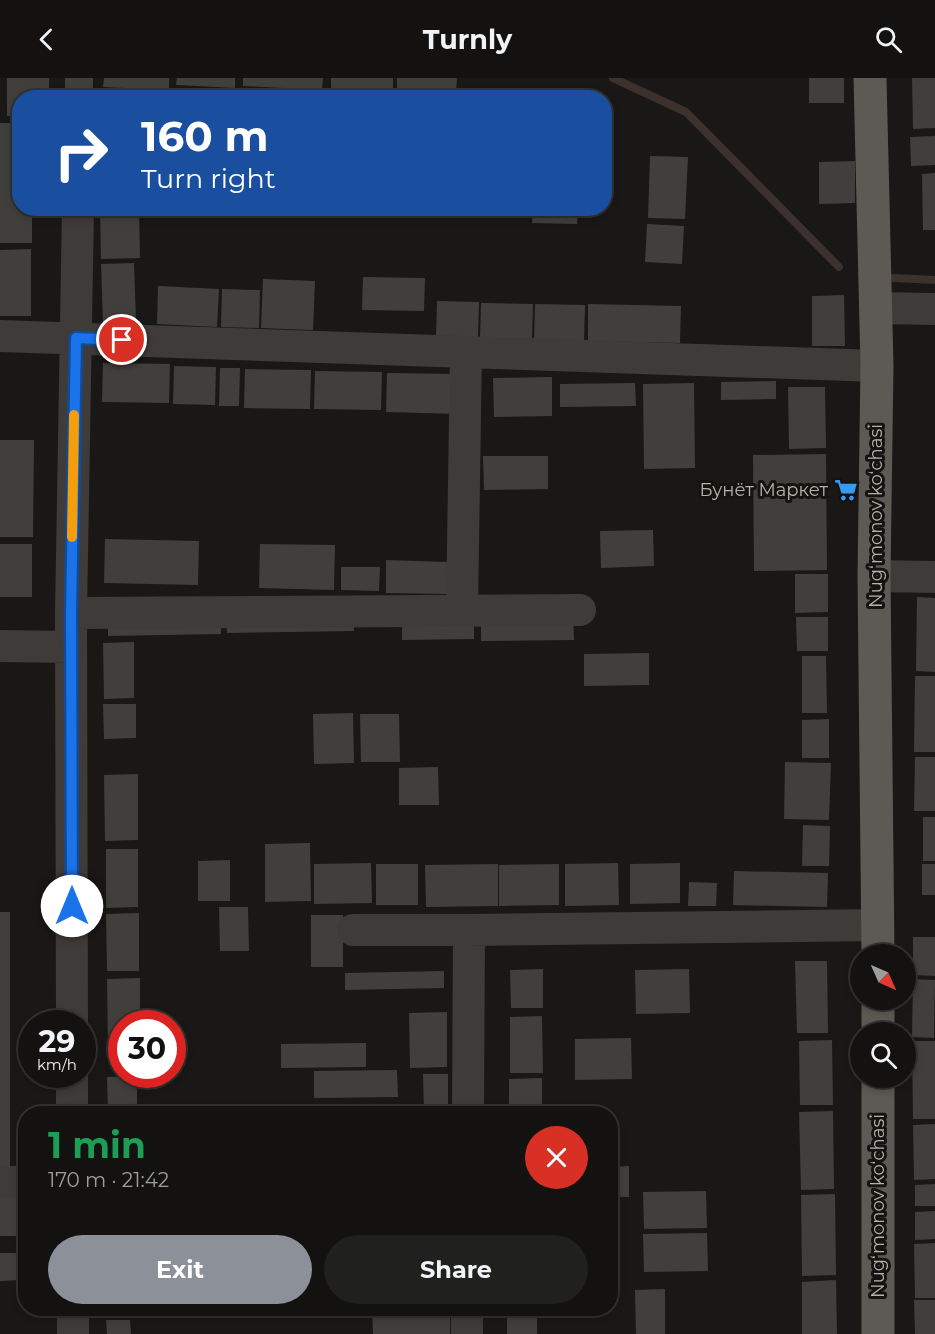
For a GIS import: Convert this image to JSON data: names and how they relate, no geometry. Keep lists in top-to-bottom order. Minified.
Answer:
{"streets":{"main road":["Nugʻmonov koʻchasi"]},"places":{"supermarket":["Бунёт Маркет"]},"north":"bottom right","page":{"header":"Turnly","turn":["160 m","Turn right"],"speed":"29 km/h","limit":"30","heading":["1 min","170 m · 21:42"],"buttons":["Exit","Share"]}}
